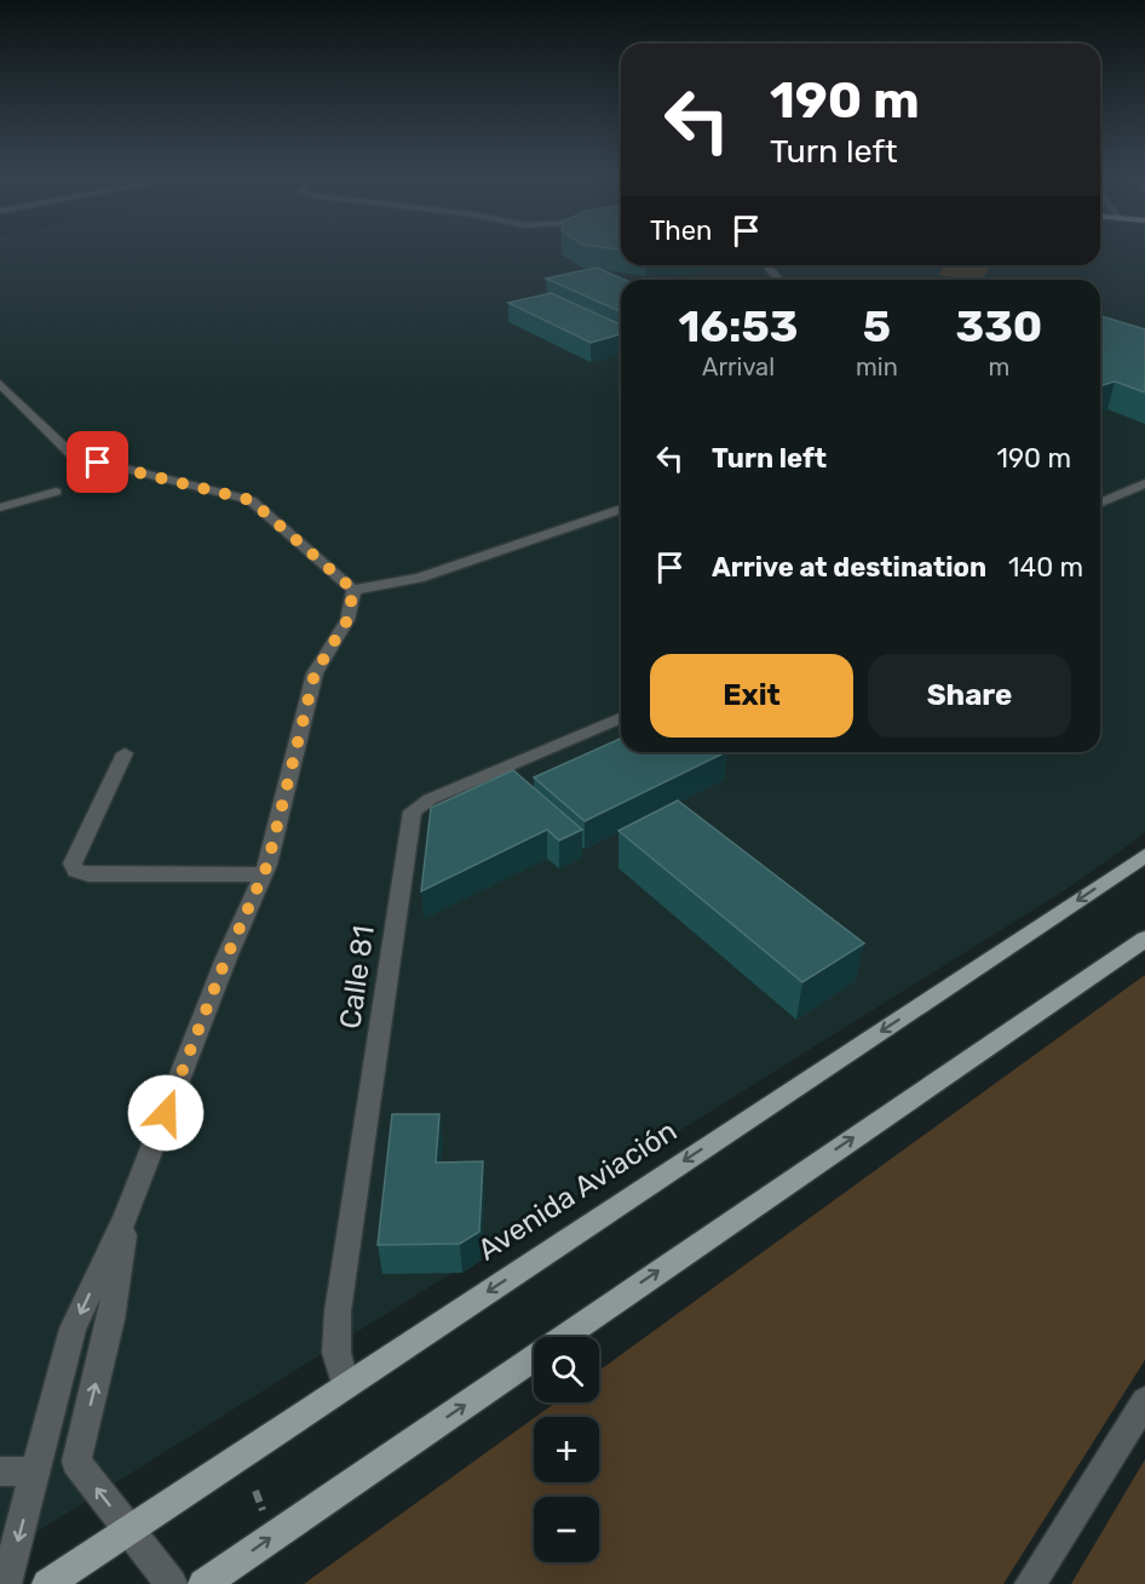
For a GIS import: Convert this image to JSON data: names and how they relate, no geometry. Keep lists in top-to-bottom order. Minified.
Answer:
{"streets":{"main road":["Avenida Aviación"],"street":["Calle 81"]},"crossings":[["Calle 81","Avenida Aviación"]],"page":{"turn":["190 m","Turn left"],"then":"Then","eta":["16:53","Arrival","5","min","330","m"],"list":[{"name":"Turn left","value":"190 m"},{"name":"Arrive at destination","value":"140 m"}],"buttons":["Exit","Share"],"map_buttons":["+","−"]}}
